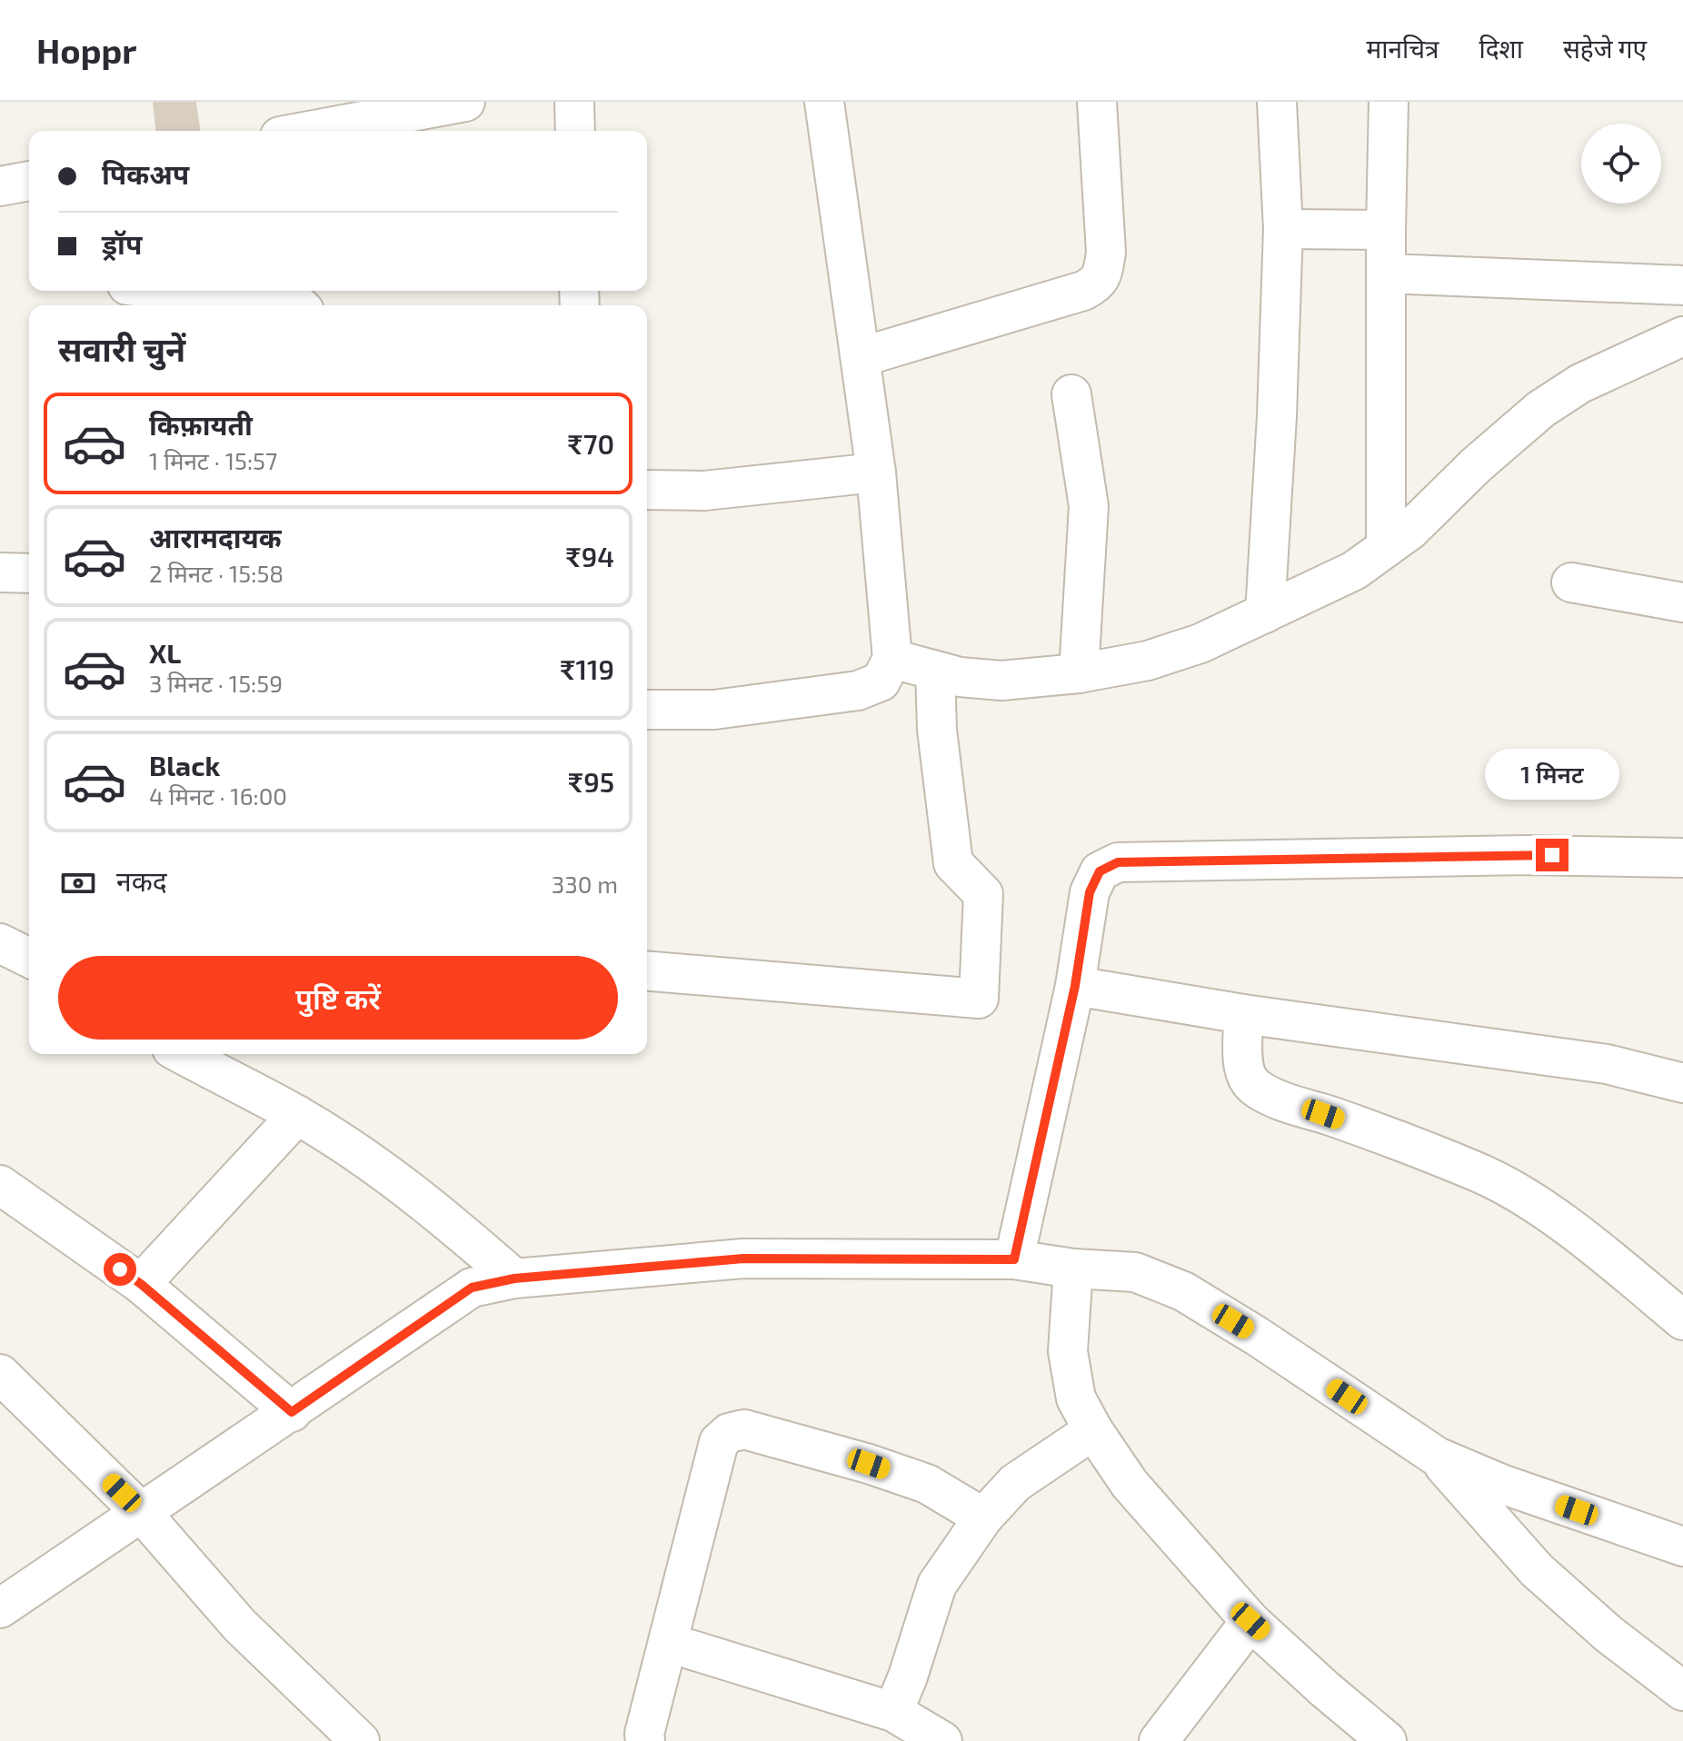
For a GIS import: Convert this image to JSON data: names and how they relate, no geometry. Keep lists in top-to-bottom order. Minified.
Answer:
{"page":{"header":"Hoppr","nav":["मानचित्र","दिशा","सहेजे गए"],"banner":["पिकअप","ड्रॉप"],"heading":"सवारी चुनें","list":[{"name":"किफ़ायती","note":"1 मिनट · 15:57","value":"₹70"},{"name":"आरामदायक","note":"2 मिनट · 15:58","value":"₹94"},{"name":"XL","note":"3 मिनट · 15:59","value":"₹119"},{"name":"Black","note":"4 मिनट · 16:00","value":"₹95"}],"bubble":"1 मिनट","pay":["नकद","330 m"],"buttons":"पुष्टि करें"}}
